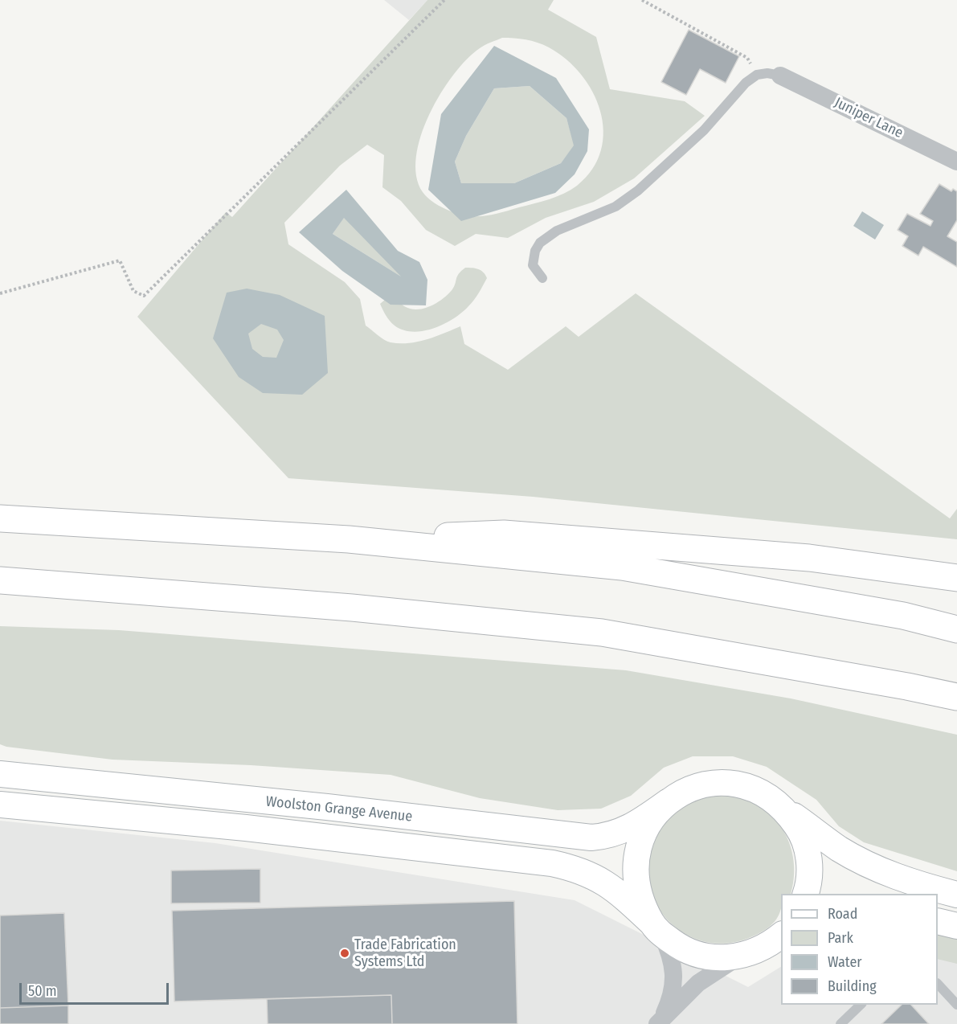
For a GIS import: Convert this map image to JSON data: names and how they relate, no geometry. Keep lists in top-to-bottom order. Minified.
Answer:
{"streets":{"main road":["Woolston Grange Avenue"],"street":["Juniper Lane"]},"places":["Trade Fabrication Systems Ltd"],"legend":["Road","Park","Water","Building"],"scale_bar":"50 m"}
